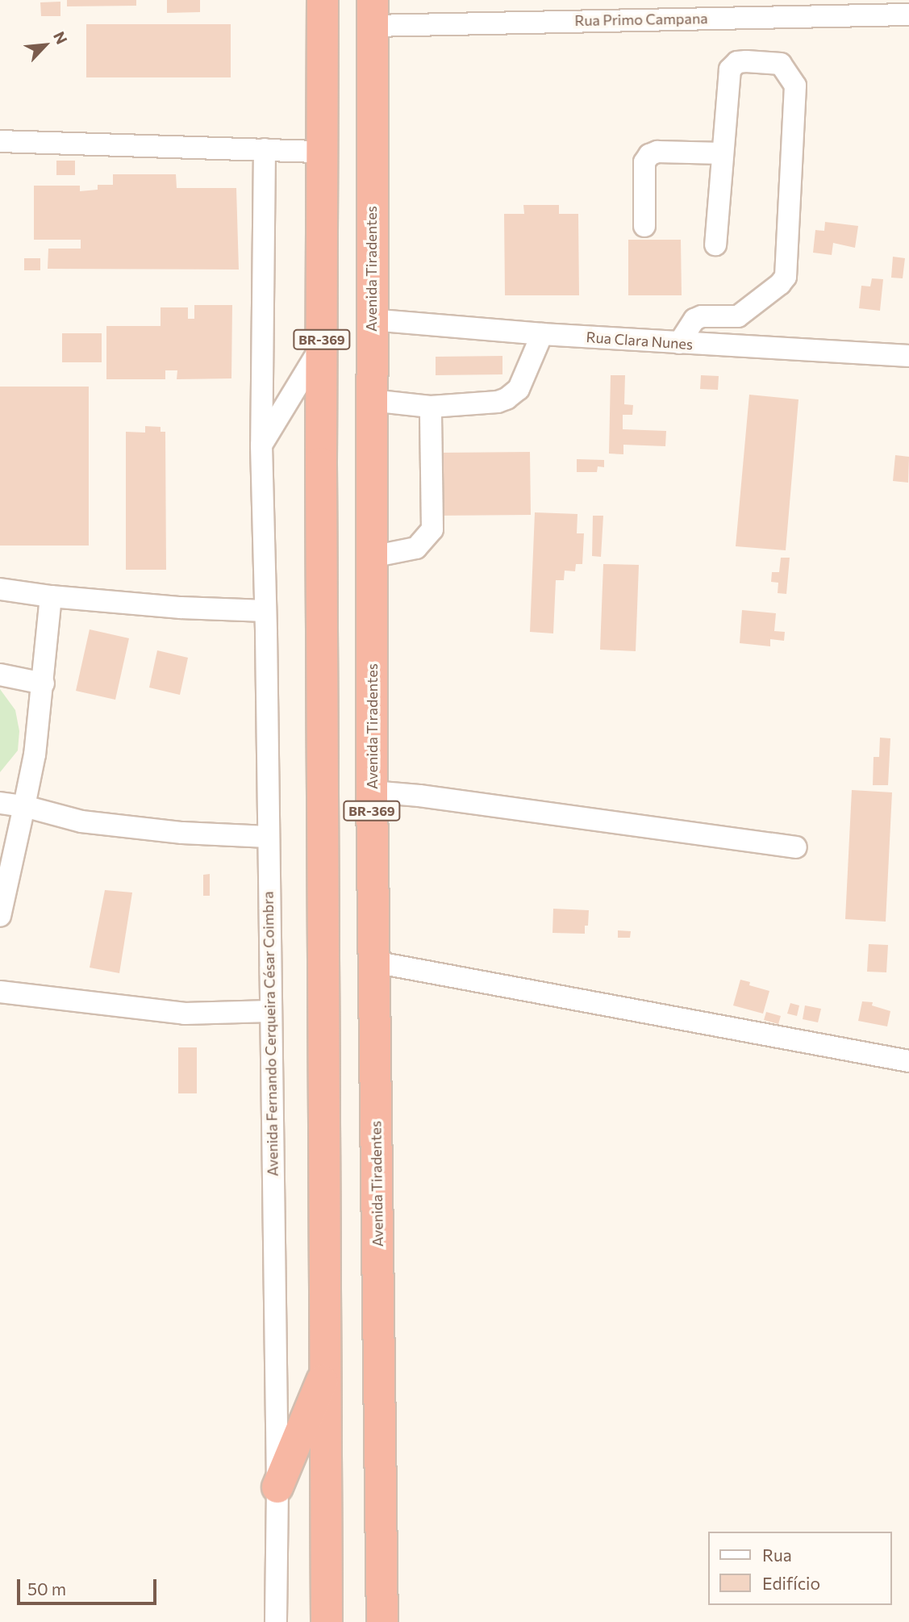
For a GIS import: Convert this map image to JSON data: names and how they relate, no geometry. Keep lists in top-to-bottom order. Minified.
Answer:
{"streets":{"highway":["Avenida Tiradentes","BR-369"],"street":["Rua Primo Campana","Rua Clara Nunes","Avenida Fernando Cerqueira César Coimbra"]},"crossings":[["Rua Primo Campana","Avenida Tiradentes"],["Avenida Tiradentes","Rua Clara Nunes"]],"legend":["Rua","Edifício"],"scale_bar":"50 m","north":"top right"}
